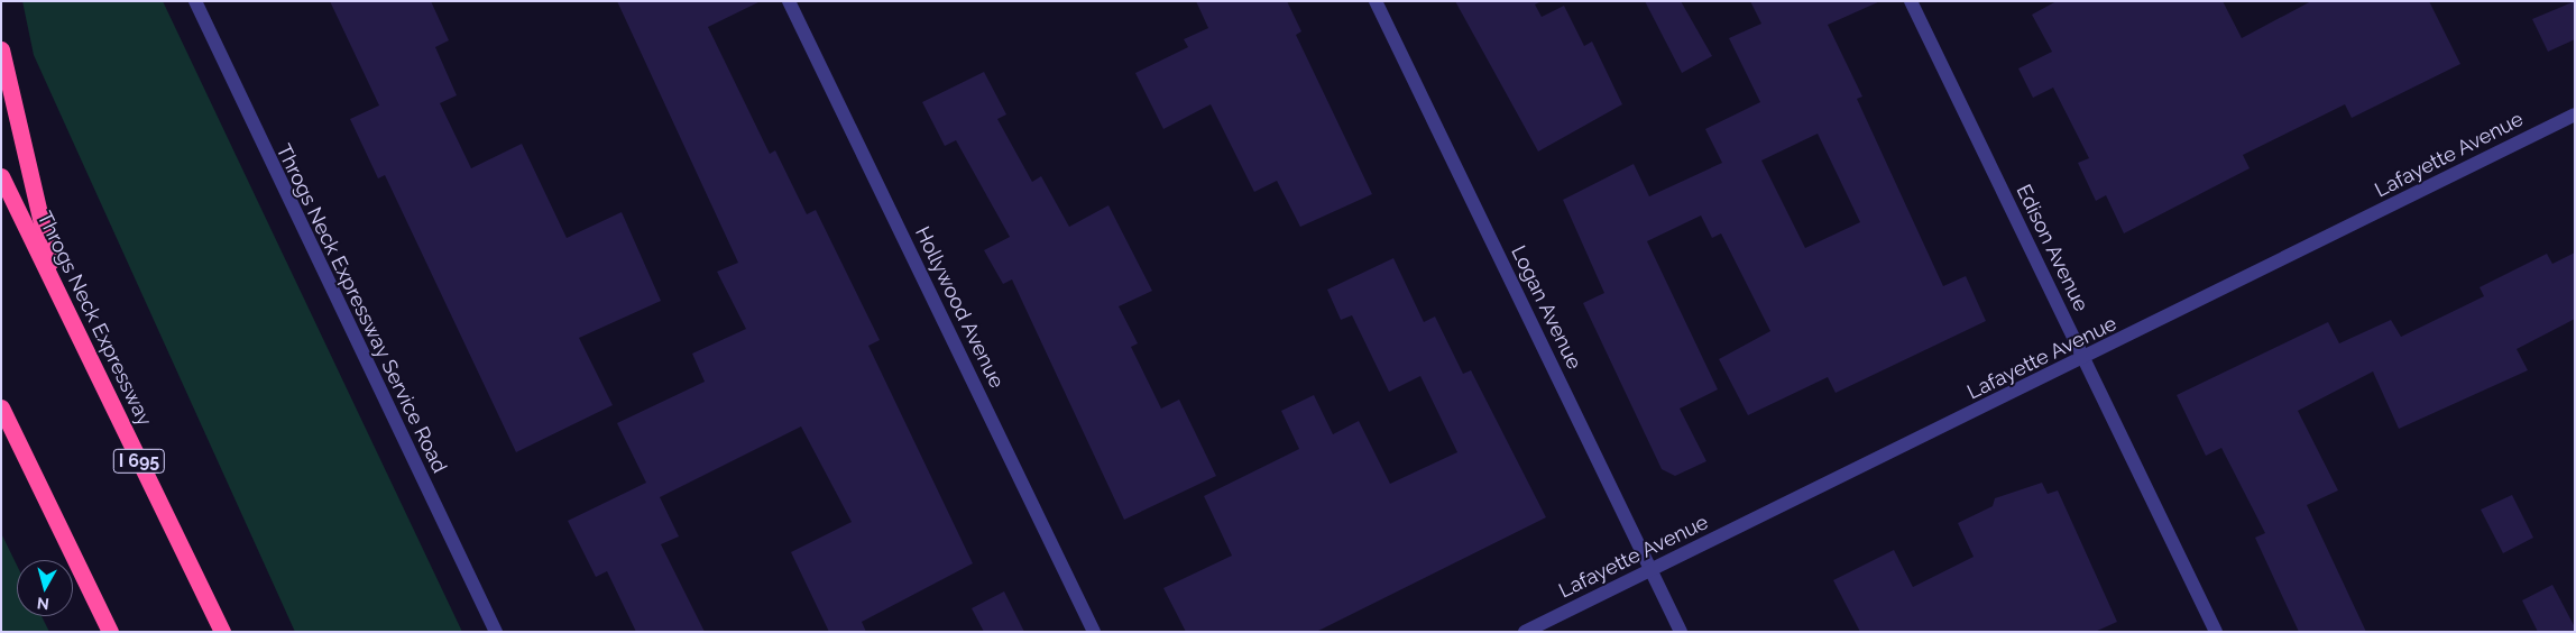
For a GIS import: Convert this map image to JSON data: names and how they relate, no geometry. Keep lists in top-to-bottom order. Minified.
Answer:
{"streets":{"highway":["Throgs Neck Expressway","I 695"],"street":["Lafayette Avenue","Edison Avenue","Hollywood Avenue","Logan Avenue","Throgs Neck Expressway Service Road"]},"crossings":[["Lafayette Avenue","Edison Avenue"],["Lafayette Avenue","Logan Avenue"]],"north":"bottom"}
